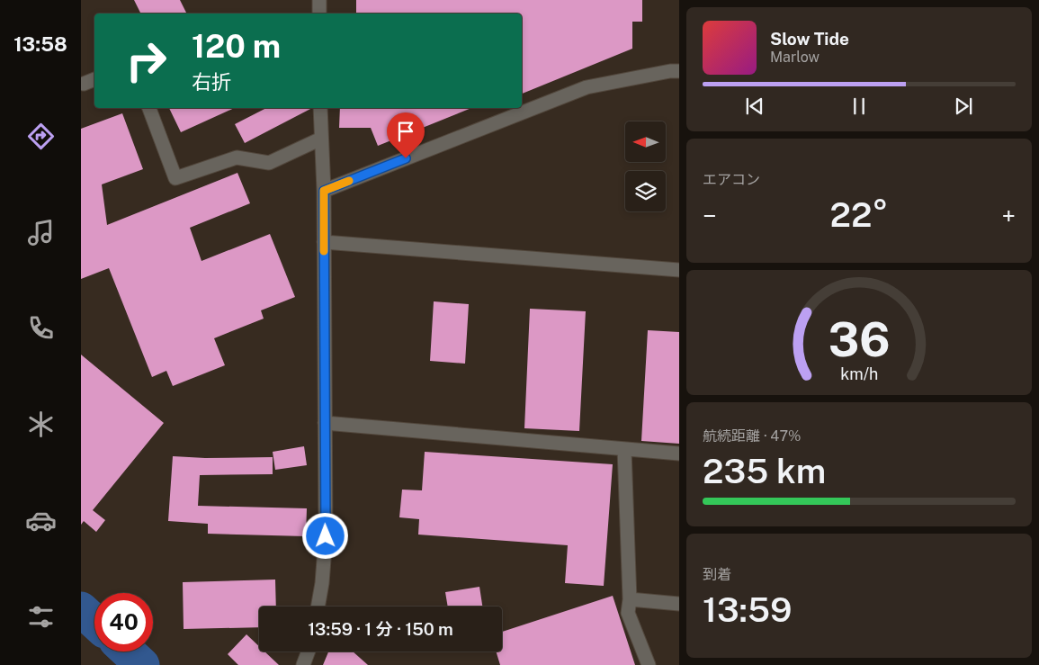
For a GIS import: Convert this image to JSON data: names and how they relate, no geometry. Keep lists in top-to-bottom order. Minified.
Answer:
{"north":"left","page":{"tabs":"13:58","turn":["120 m","右折"],"song":["Slow Tide","Marlow"],"tile":["エアコン",["航続距離 · 47%","235 km"],["到着","13:59"]],"heat":["−","22°","+"],"limit":"40","trip":"13:59 · 1 分 · 150 m","gauge":["36","km/h"]}}
